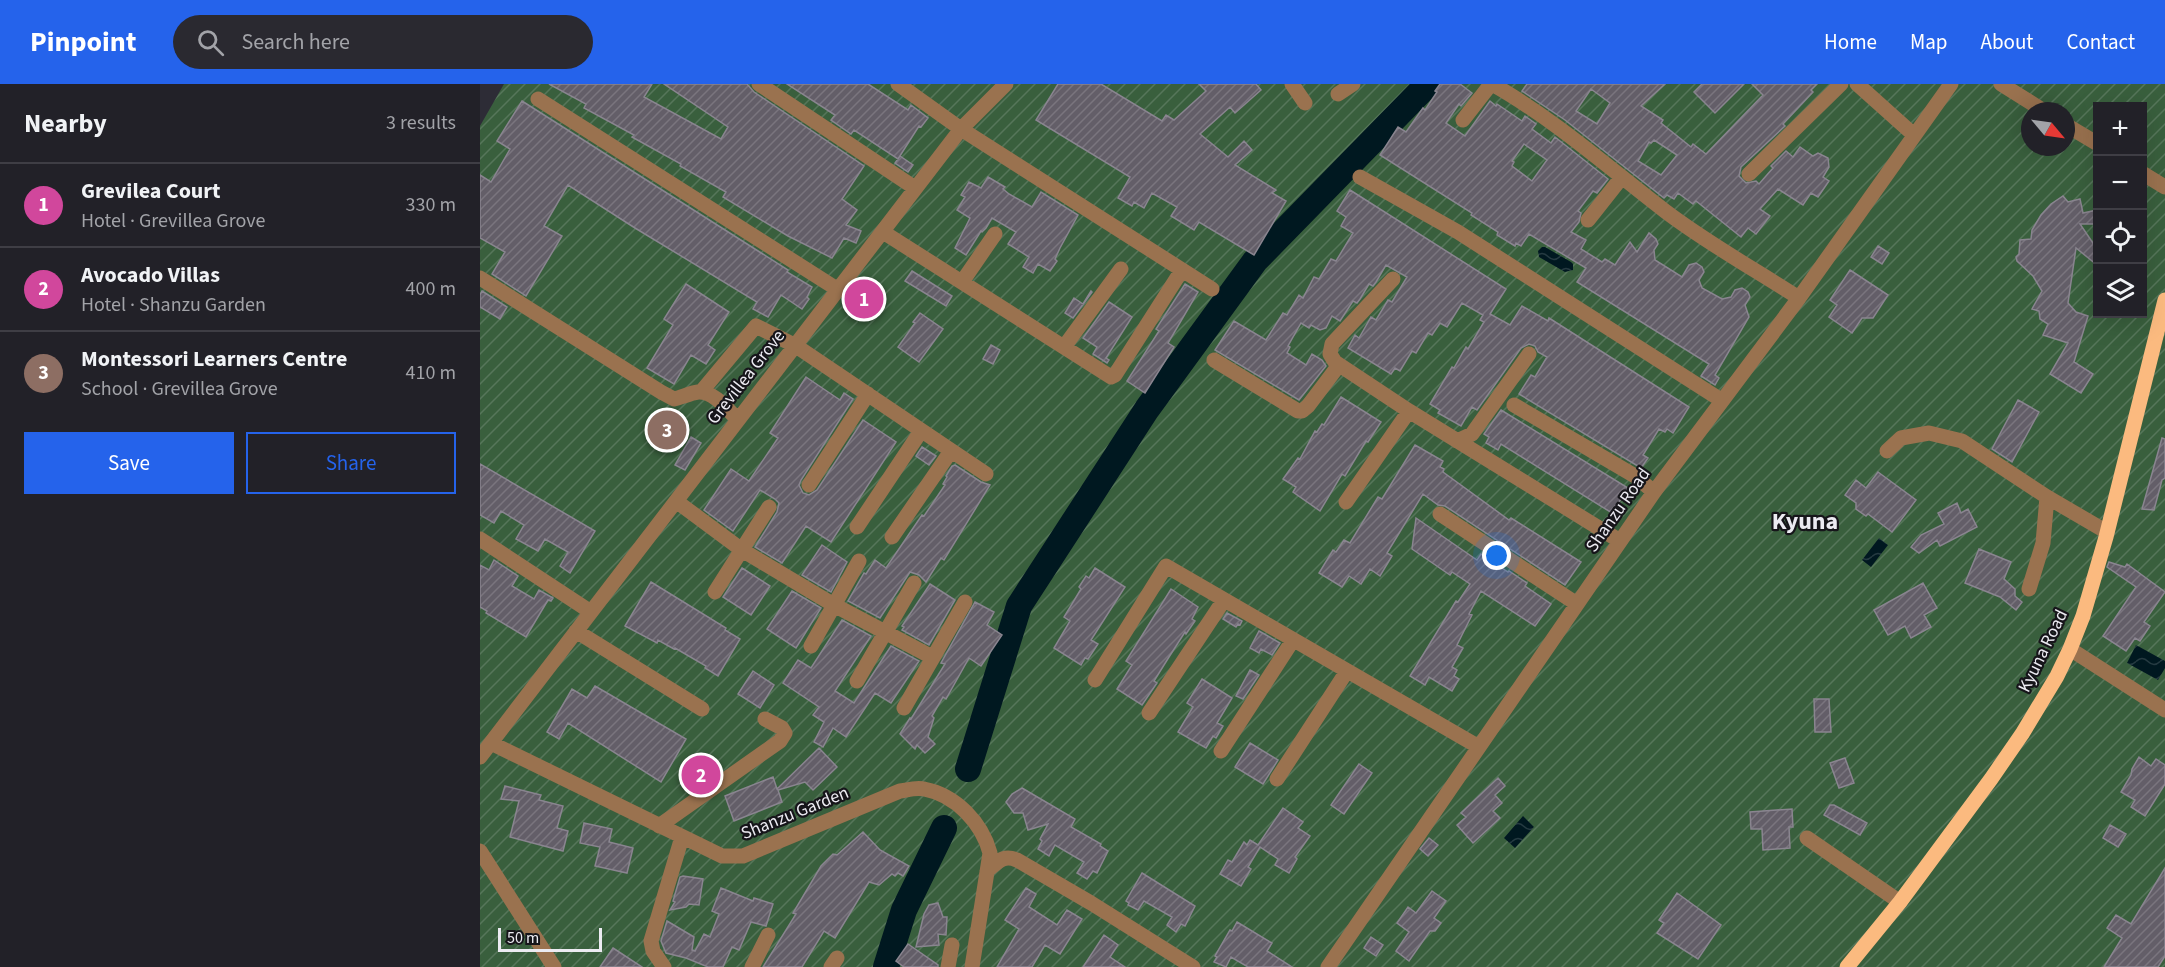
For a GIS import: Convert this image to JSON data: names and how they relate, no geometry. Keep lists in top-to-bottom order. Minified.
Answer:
{"streets":{"main road":["Kyuna Road"],"street":["Grevillea Grove","Shanzu Road","Shanzu Garden"]},"crossings":[["Grevillea Grove","Shanzu Garden"]],"districts":["Kyuna"],"scale_bar":"50 m","north":"bottom right","page":{"header":"Pinpoint","search":"Search here","nav":["Home","Map","About","Contact"],"heading":["Nearby","3 results"],"map_buttons":["+","−"],"list":[{"mark":"1","name":"Grevilea Court","note":"Hotel · Grevillea Grove","value":"330 m"},{"mark":"2","name":"Avocado Villas","note":"Hotel · Shanzu Garden","value":"400 m"},{"mark":"3","name":"Montessori Learners Centre","note":"School · Grevillea Grove","value":"410 m"}],"pins":["1","3","2"],"buttons":["Save","Share"],"scale":"50 m"}}
